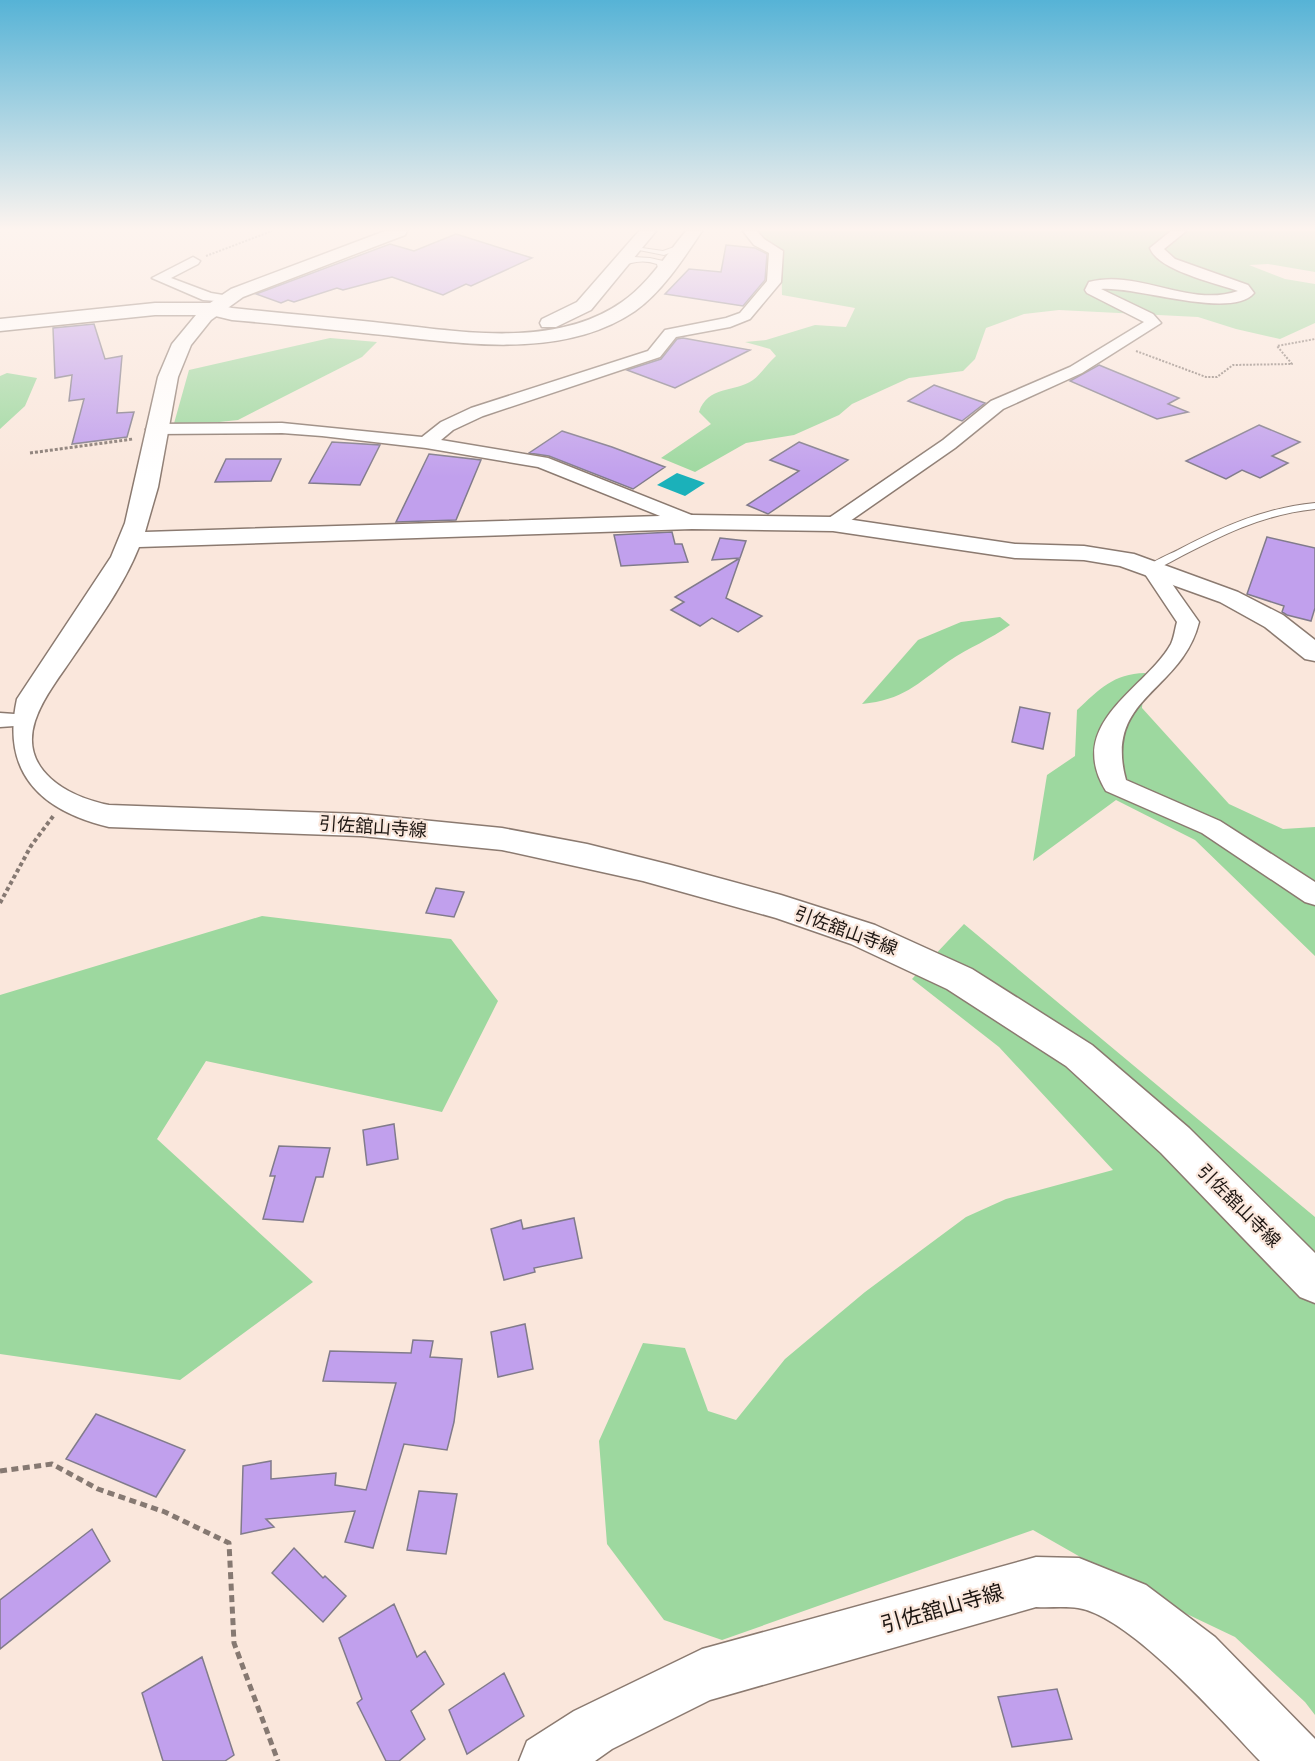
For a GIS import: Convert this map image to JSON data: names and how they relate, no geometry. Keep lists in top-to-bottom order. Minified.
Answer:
{"streets":{"main road":["引佐舘山寺線"]}}
